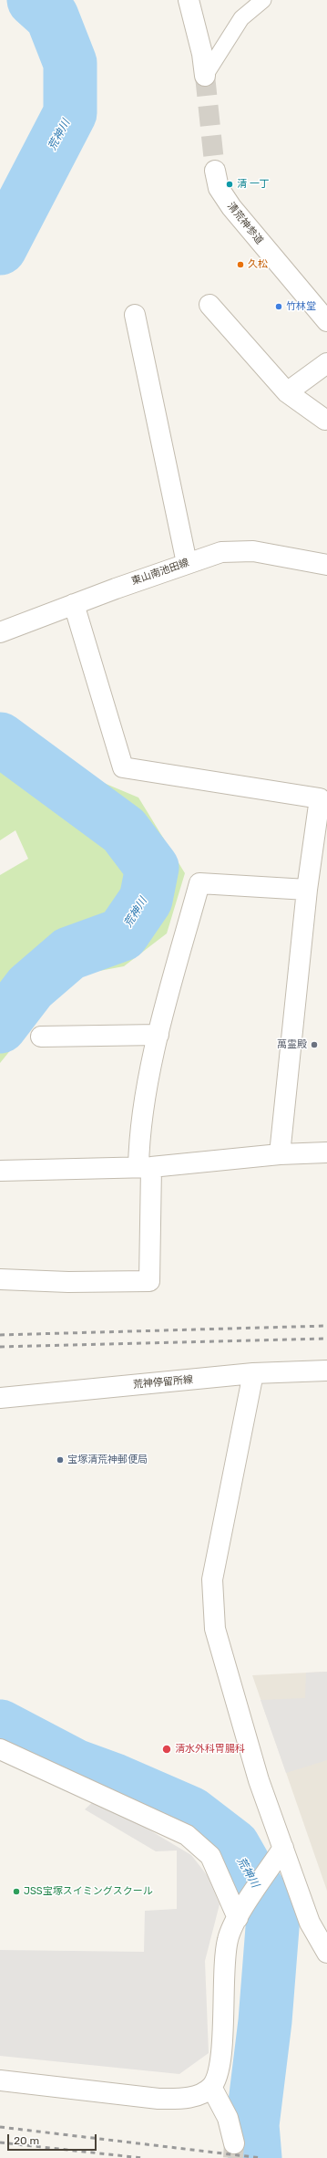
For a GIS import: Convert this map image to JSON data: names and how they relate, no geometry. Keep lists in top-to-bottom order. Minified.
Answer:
{"streets":{"street":["清荒神参道","東山南池田線","荒神停留所線"]},"water":["荒神川"],"places":["清 一丁","久松","竹林堂","萬霊殿","宝塚清荒神郵便局","清水外科胃腸科","JSS宝塚スイミングスクール"],"scale_bar":"20 m"}
